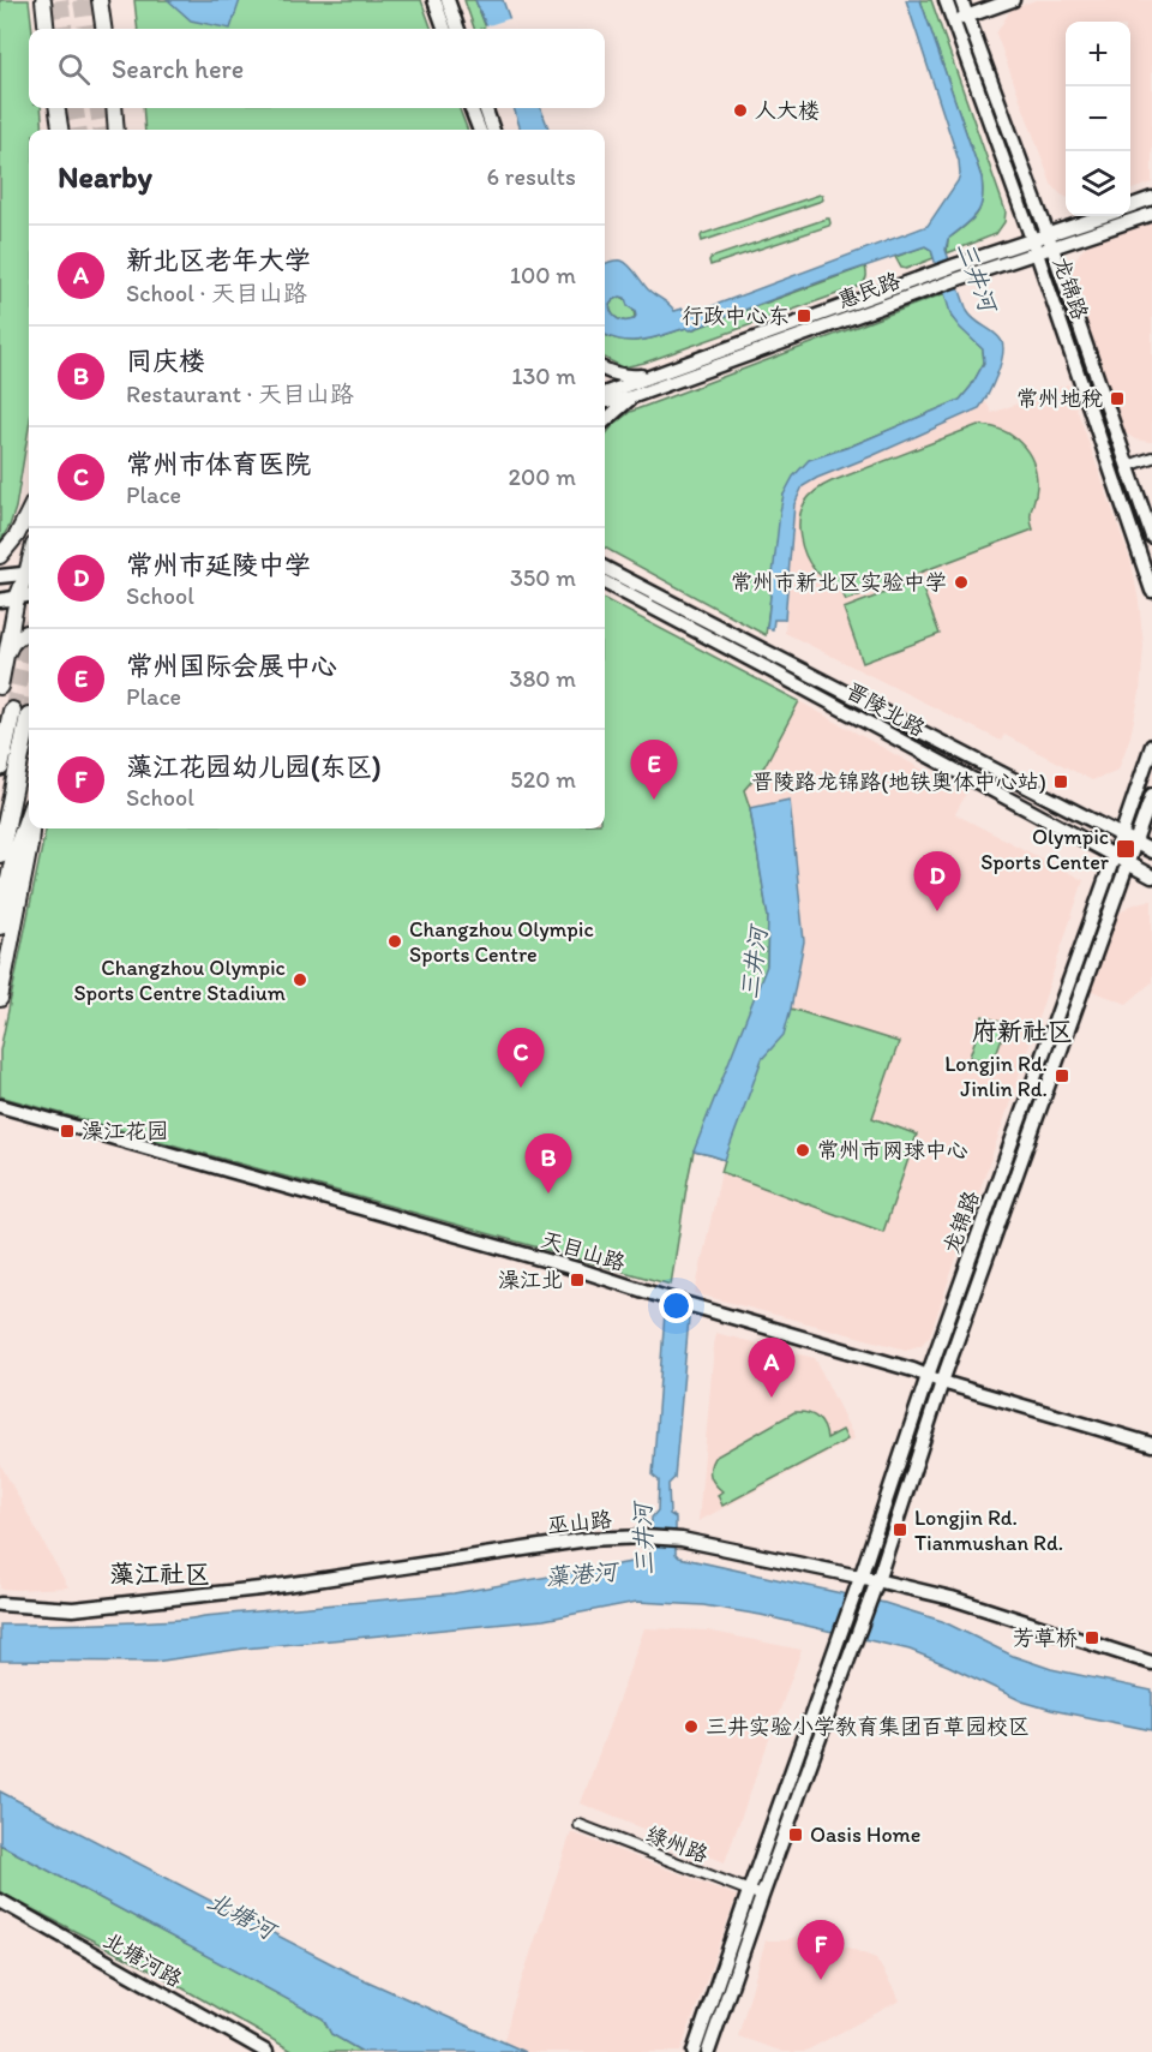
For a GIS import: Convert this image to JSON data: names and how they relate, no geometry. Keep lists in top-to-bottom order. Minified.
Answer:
{"streets":{"main road":["龙锦路","惠民路","晋陵北路","天目山路","巫山路","北塘河路"],"street":["绿州路"]},"crossings":[["龙锦路","惠民路"],["龙锦路","晋陵北路"],["龙锦路","天目山路"],["龙锦路","巫山路"],["龙锦路","绿州路"]],"districts":["府新社区","藻江社区"],"water":["三井河","藻港河","北塘河"],"places":{"other":["人大楼","常州市新北区实验中学","Changzhou Olympic Sports Centre","Changzhou Olympic Sports Centre Stadium","常州市网球中心","三井实验小学教育集团百草园校区"],"transit":["行政中心东","常州地税","晋陵路龙锦路(地铁奥体中心站)","Olympic Sports Center","Longjin Rd. Jinlin Rd.","澡江花园","澡江北","Longjin Rd. Tianmushan Rd.","芳草桥","Oasis Home"]},"page":{"map_buttons":["+","−"],"search":"Search here","heading":["Nearby","6 results"],"list":[{"mark":"A","name":"新北区老年大学","note":"School · 天目山路","value":"100 m"},{"mark":"B","name":"同庆楼","note":"Restaurant · 天目山路","value":"130 m"},{"mark":"C","name":"常州市体育医院","note":"Place","value":"200 m"},{"mark":"D","name":"常州市延陵中学","note":"School","value":"350 m"},{"mark":"E","name":"常州国际会展中心","note":"Place","value":"380 m"},{"mark":"F","name":"藻江花园幼儿园(东区)","note":"School","value":"520 m"}],"pins":["E","D","C","B","A","F"]}}
